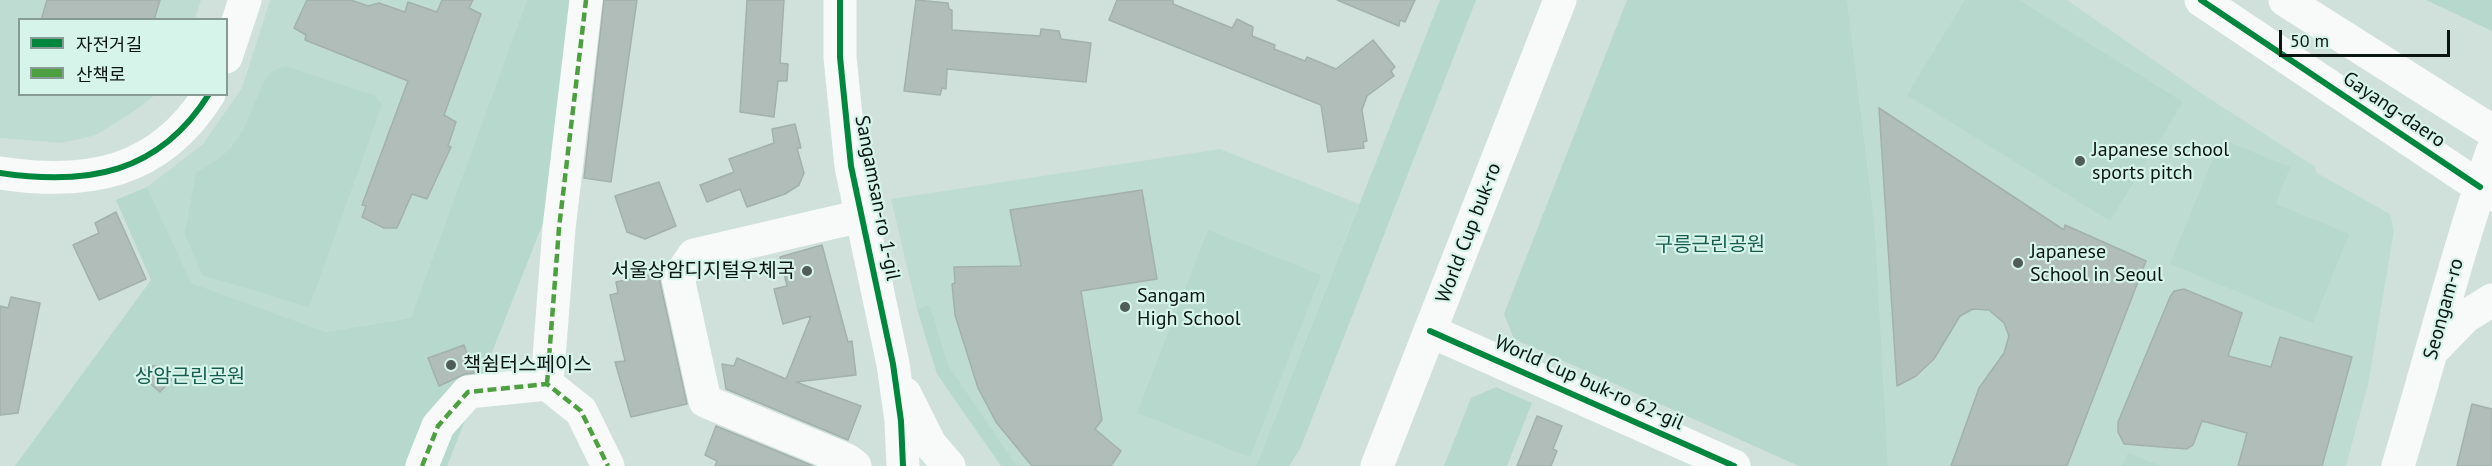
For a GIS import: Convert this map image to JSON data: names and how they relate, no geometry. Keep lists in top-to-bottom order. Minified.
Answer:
{"streets":{"street":["Gayang-daero","Sangamsan-ro 1-gil","World Cup buk-ro","Seongam-ro","World Cup buk-ro 62-gil"]},"crossings":[["Gayang-daero","Seongam-ro"],["World Cup buk-ro","World Cup buk-ro 62-gil"]],"parks":["구릉근린공원","상암근린공원"],"places":["Japanese school sports pitch","Japanese School in Seoul","서울상암디지털우체국","Sangam High School","책쉼터스페이스"],"legend":["자전거길","산책로"],"scale_bar":"50 m"}
